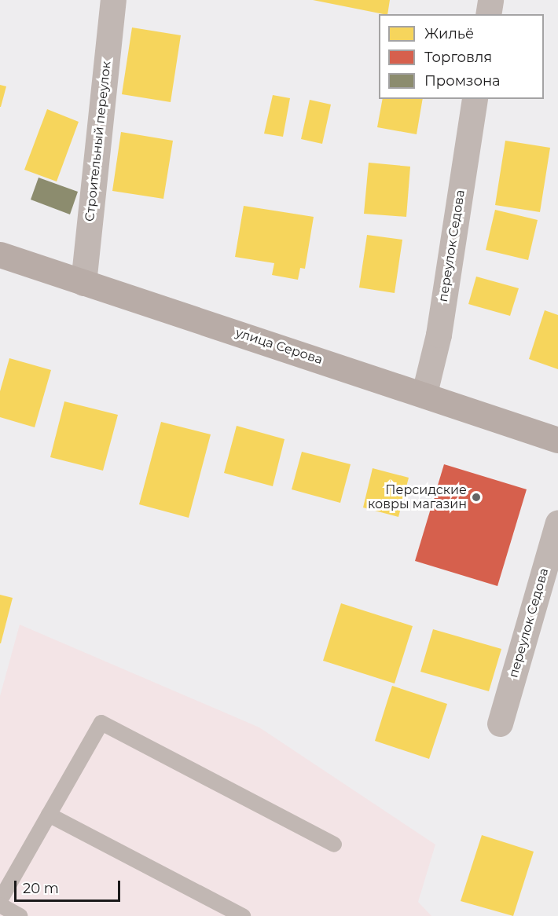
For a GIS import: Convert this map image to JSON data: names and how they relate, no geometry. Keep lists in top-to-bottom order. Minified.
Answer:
{"streets":{"main road":["улица Серова"],"street":["Строительный переулок","переулок Седова"]},"crossings":[["Строительный переулок","улица Серова"],["переулок Седова","улица Серова"]],"places":["Персидские ковры магазин"],"legend":["Жильё","Торговля","Промзона"],"scale_bar":"20 m"}
